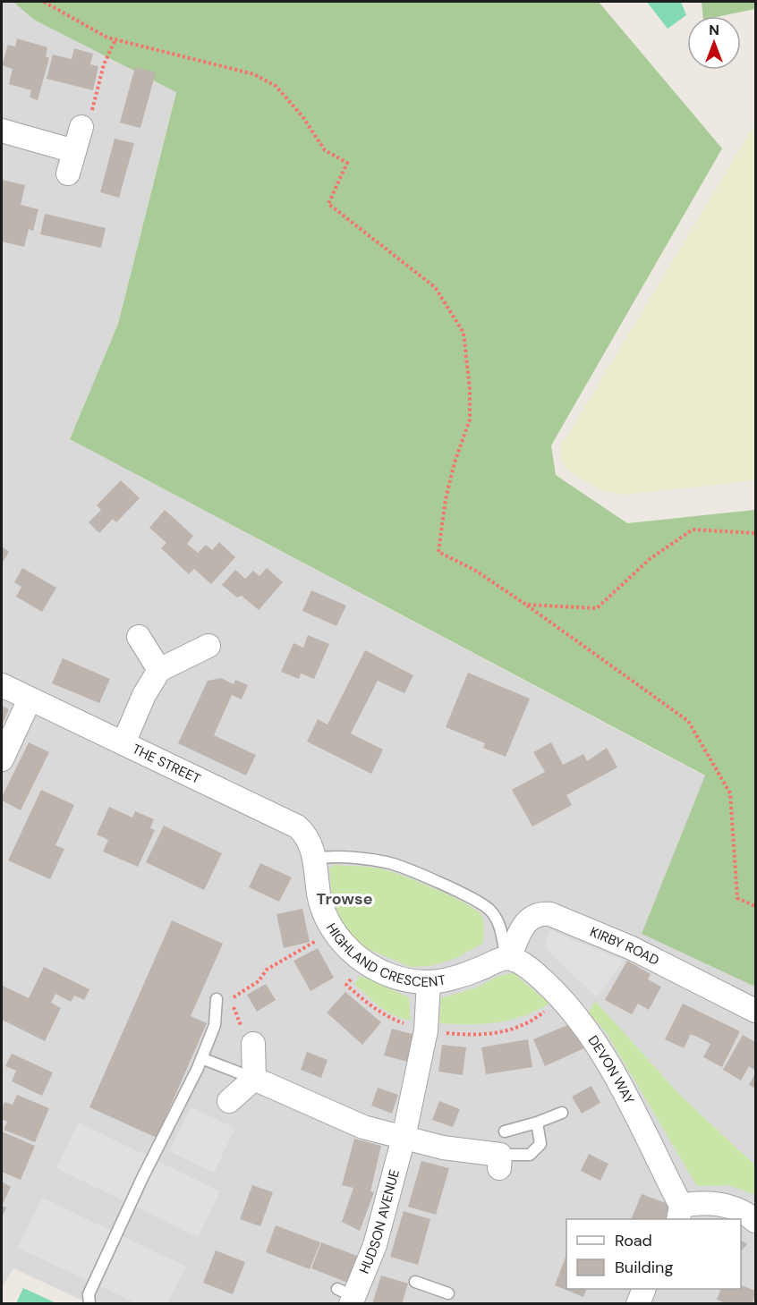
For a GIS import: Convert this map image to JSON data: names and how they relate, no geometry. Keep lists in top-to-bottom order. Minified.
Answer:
{"streets":{"street":["THE STREET","KIRBY ROAD","HIGHLAND CRESCENT","DEVON WAY","HUDSON AVENUE"]},"crossings":[["THE STREET","HIGHLAND CRESCENT"],["KIRBY ROAD","HIGHLAND CRESCENT"],["KIRBY ROAD","DEVON WAY"],["HIGHLAND CRESCENT","DEVON WAY"],["HIGHLAND CRESCENT","HUDSON AVENUE"]],"districts":["Trowse"],"legend":["Road","Building"],"north":"top"}
